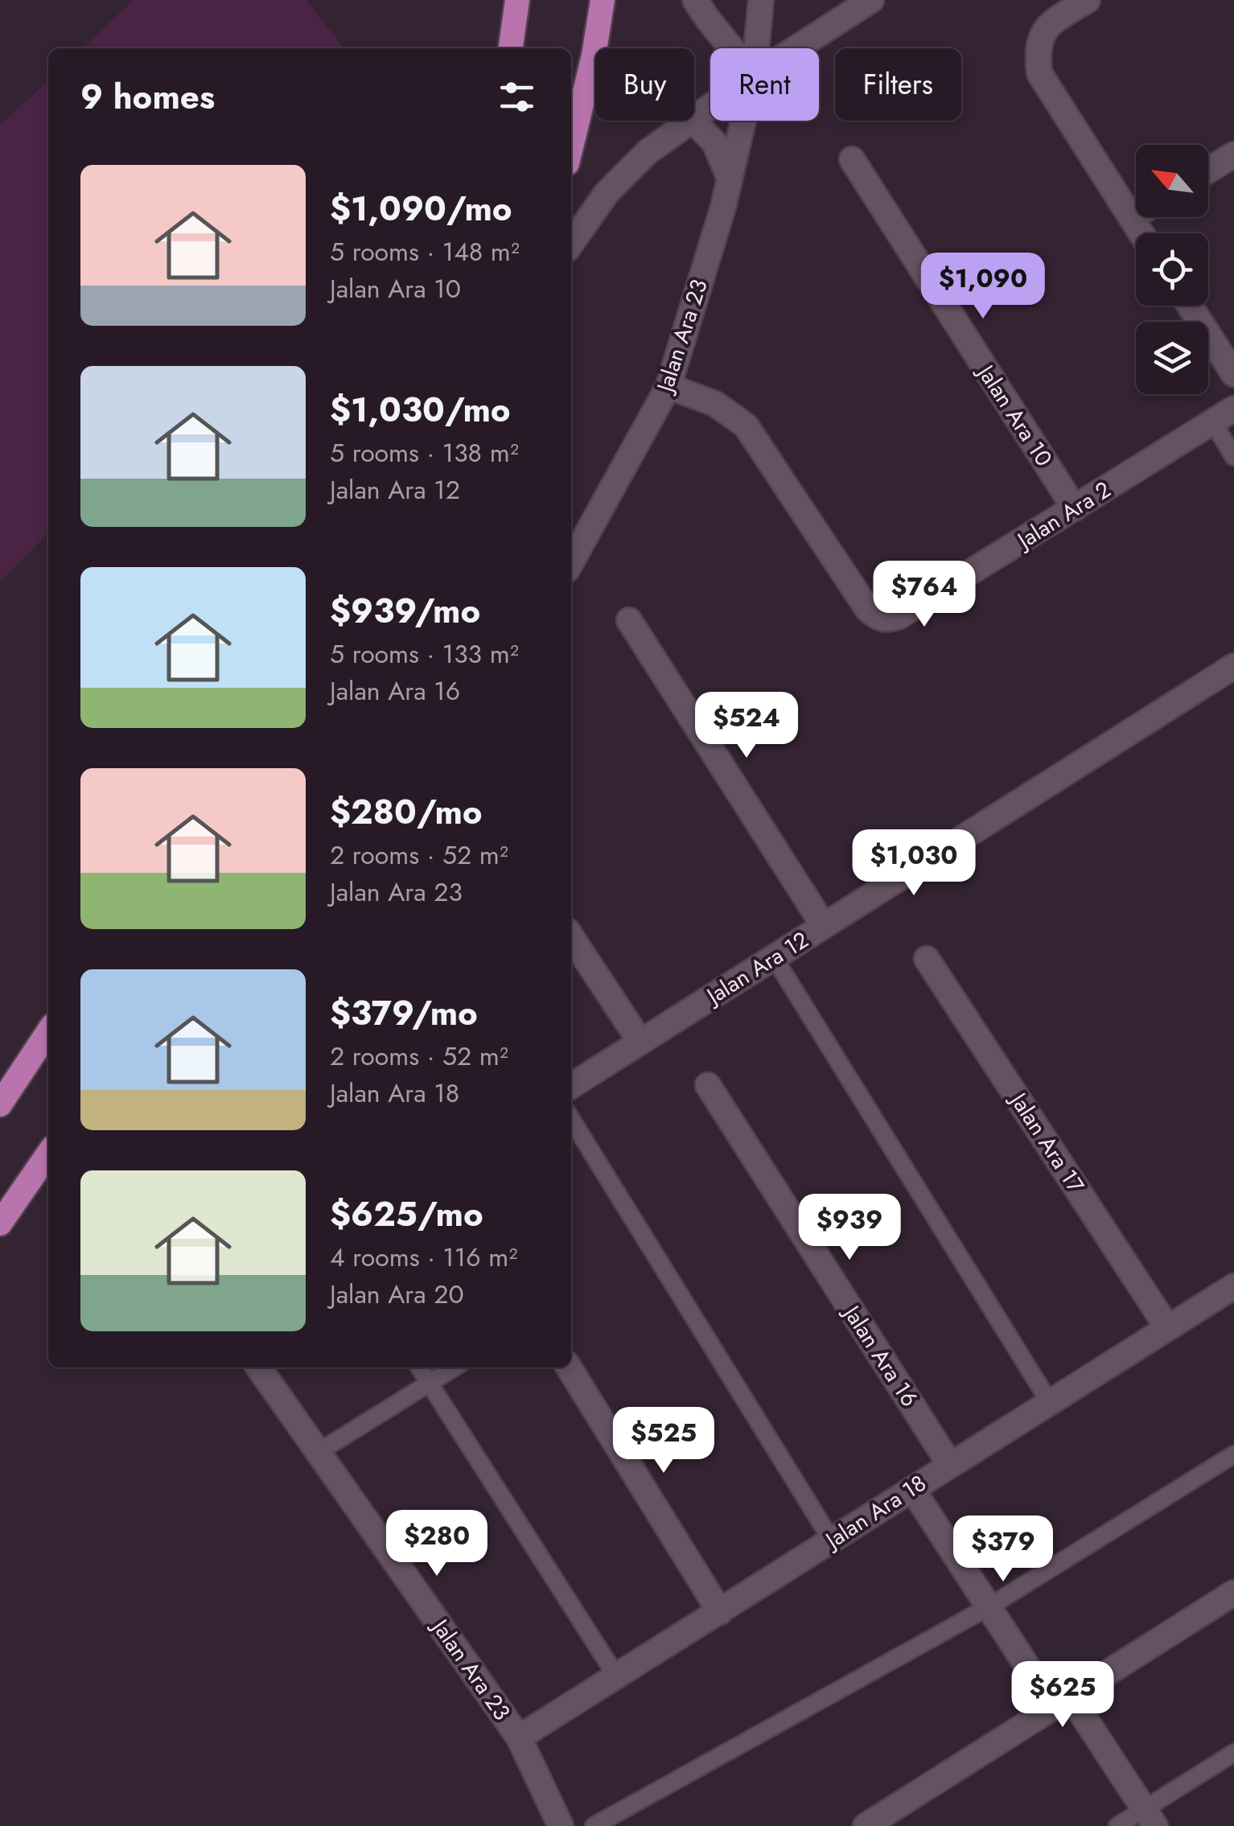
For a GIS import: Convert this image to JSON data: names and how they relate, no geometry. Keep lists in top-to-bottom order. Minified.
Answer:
{"streets":{"street":["Jalan Ara 23","Jalan Ara 10","Jalan Ara 2","Jalan Ara 12","Jalan Ara 17","Jalan Ara 16","Jalan Ara 18"]},"crossings":[["Jalan Ara 23","Jalan Ara 2"],["Jalan Ara 23","Jalan Ara 18"],["Jalan Ara 10","Jalan Ara 2"],["Jalan Ara 17","Jalan Ara 18"],["Jalan Ara 16","Jalan Ara 18"]],"north":"top left","page":{"chip":["Buy","Rent","Filters"],"heading":"9 homes","list":[{"name":"$1,090/mo","note":"5 rooms · 148 m² · Jalan Ara 10"},{"name":"$1,030/mo","note":"5 rooms · 138 m² · Jalan Ara 12"},{"name":"$939/mo","note":"5 rooms · 133 m² · Jalan Ara 16"},{"name":"$280/mo","note":"2 rooms · 52 m² · Jalan Ara 23"},{"name":"$379/mo","note":"2 rooms · 52 m² · Jalan Ara 18"},{"name":"$625/mo","note":"4 rooms · 116 m² · Jalan Ara 20"}],"price":["$1,090","$764","$524","$1,030","$939","$525","$280","$379","$625"]}}
